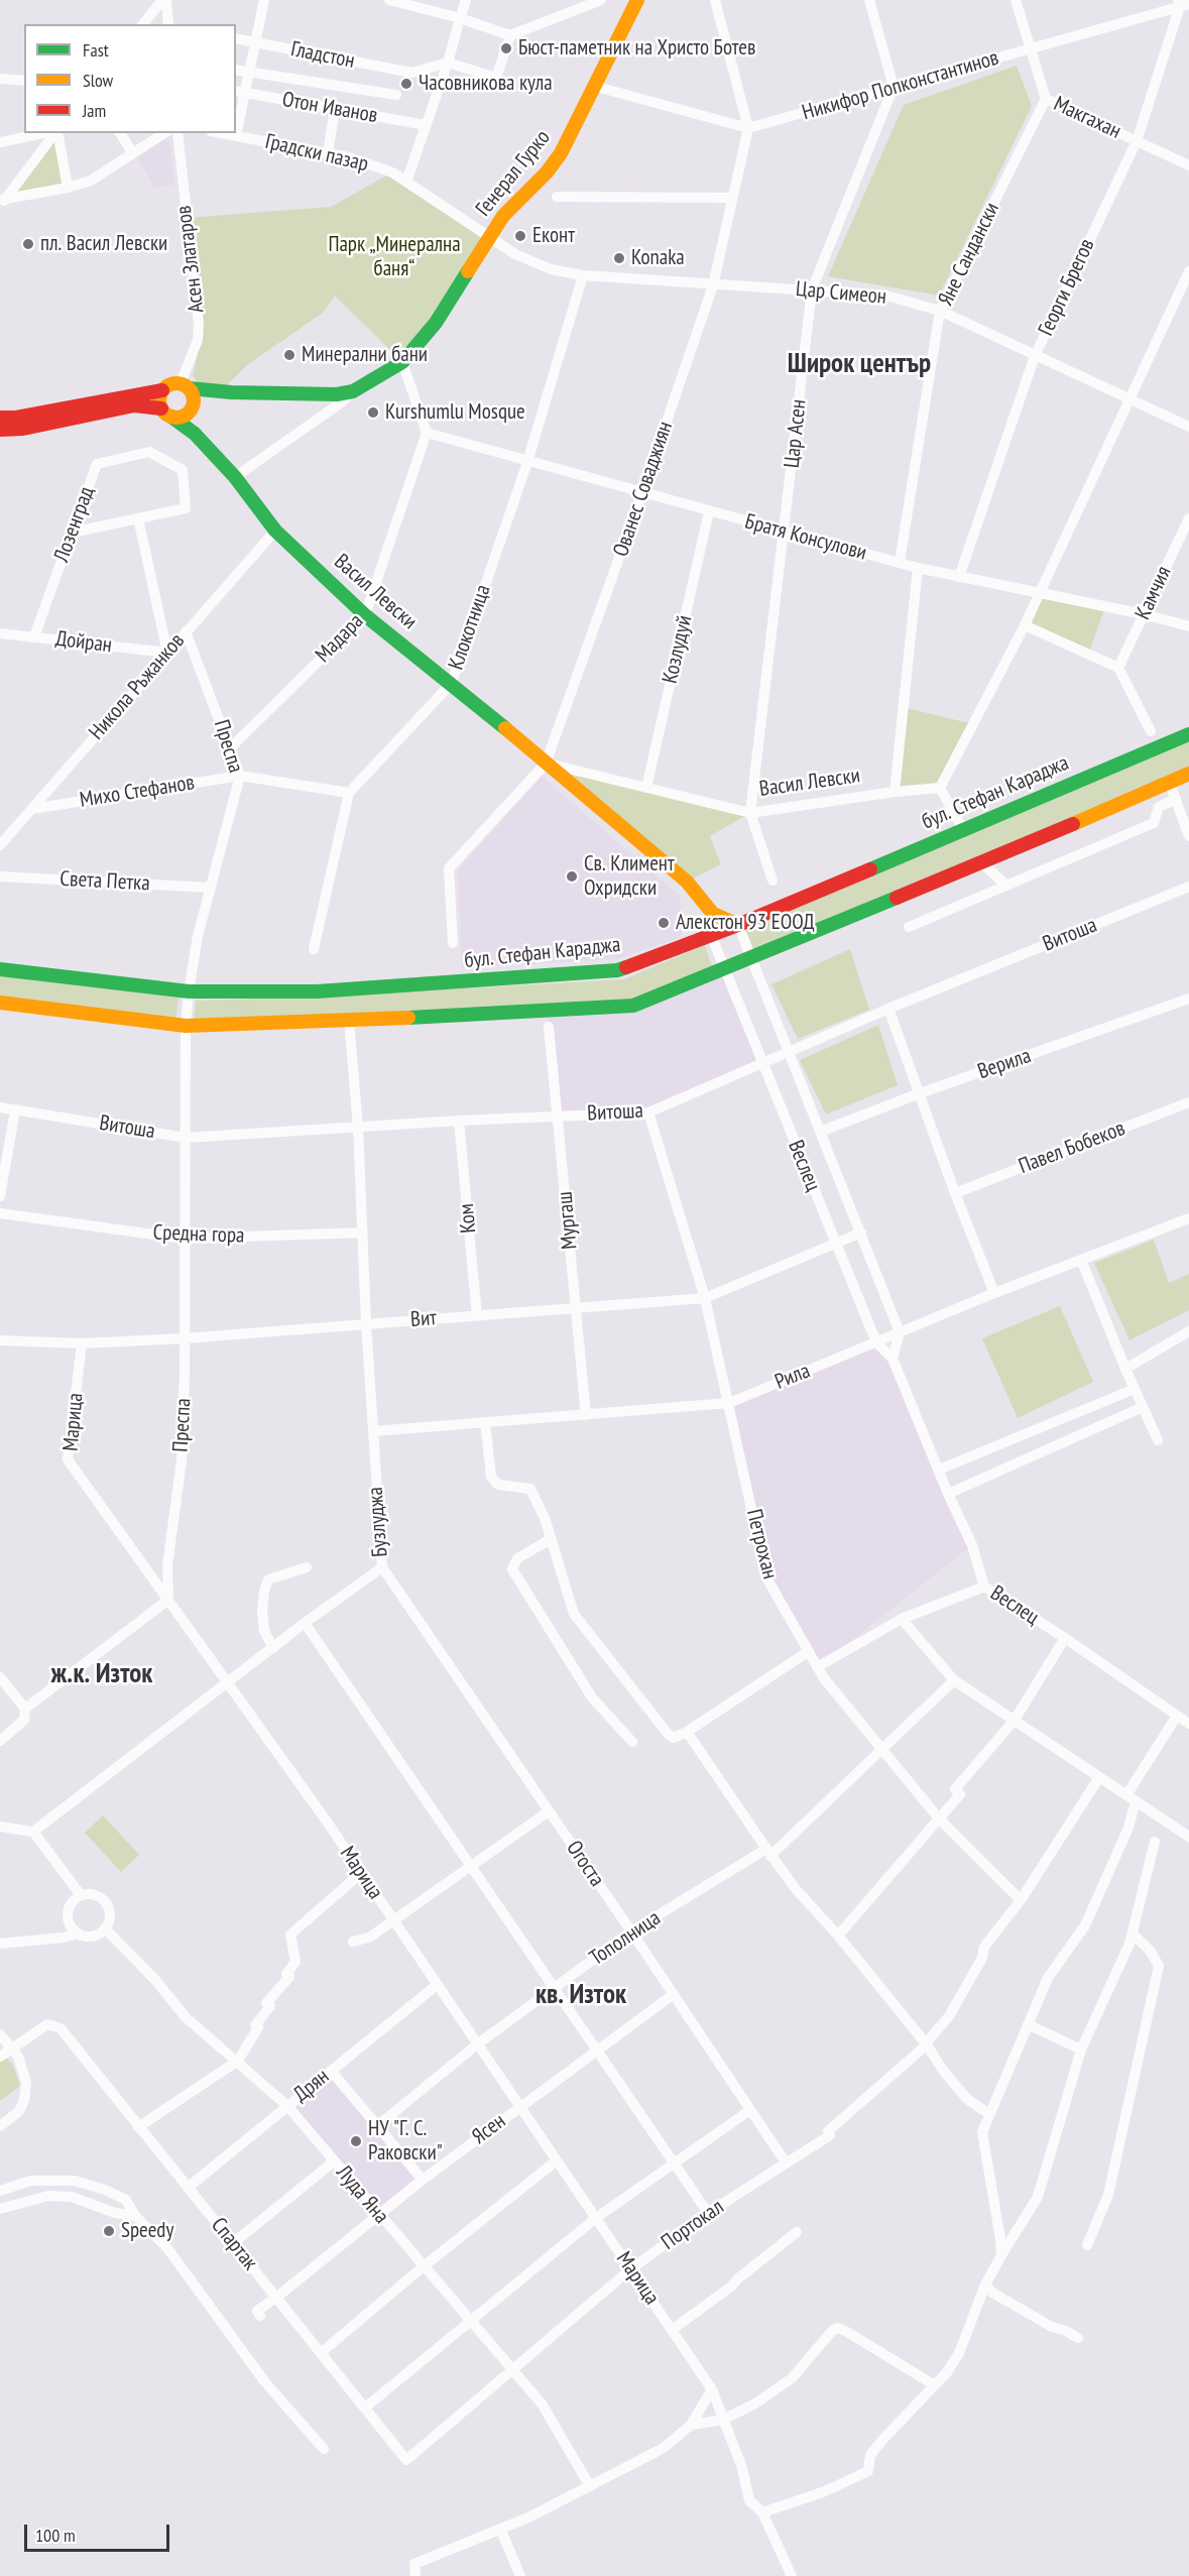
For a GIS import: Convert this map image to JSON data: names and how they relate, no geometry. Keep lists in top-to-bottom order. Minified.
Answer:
{"streets":{"street":["Гладстон","Никифор Попконстантинов","Отон Иванов","Макгахан","Градски пазар","Генерал Гурко","Яне Сандански","Асен Златаров","Георги Брегов","Цар Симеон","Цар Асен","Ованес Соваджиян","Лозенград","Братя Консулови","Васил Левски","Камчия","Клокотница","Мадара","Дойран","Козлудуй","Никола Ръжанков","Преспа","Михо Стефанов","бул. Стефан Караджа","Света Петка","Витоша","Верила","Павел Бобеков","Веслец","Ком","Мургаш","Средна гора","Вит","Рила","Марица","Бузлуджа","Петрохан","Огоста","Тополница","Дрян","Ясен","Луда Яна","Портокал","Спартак"]},"crossings":[["Никифор Попконстантинов","Макгахан"],["Никифор Попконстантинов","Георги Брегов"],["Никифор Попконстантинов","Цар Асен"],["Никифор Попконстантинов","Ованес Соваджиян"],["Макгахан","Яне Сандански"],["Макгахан","Георги Брегов"],["Градски пазар","Цар Симеон"],["Генерал Гурко","Цар Симеон"],["Яне Сандански","Цар Симеон"],["Яне Сандански","Братя Консулови"],["Асен Златаров","Васил Левски"],["Георги Брегов","Цар Симеон"],["Георги Брегов","Братя Консулови"],["Цар Симеон","Цар Асен"],["Цар Симеон","Ованес Соваджиян"],["Цар Симеон","Клокотница"],["Цар Асен","Братя Консулови"],["Цар Асен","Васил Левски"],["Ованес Соваджиян","Братя Консулови"],["Ованес Соваджиян","Васил Левски"],["Лозенград","Дойран"],["Братя Консулови","Камчия"],["Братя Консулови","Клокотница"],["Братя Консулови","Мадара"],["Братя Консулови","Козлудуй"],["Васил Левски","Клокотница"],["Васил Левски","Мадара"],["Васил Левски","Козлудуй"],["Васил Левски","Никола Ръжанков"],["Клокотница","Михо Стефанов"],["Мадара","Преспа"],["Дойран","Никола Ръжанков"],["Никола Ръжанков","Преспа"],["Никола Ръжанков","Михо Стефанов"],["Преспа","Михо Стефанов"],["Преспа","бул. Стефан Караджа"],["Преспа","Света Петка"],["Преспа","Витоша"],["Преспа","Средна гора"],["Преспа","Вит"],["Преспа","Марица"],["бул. Стефан Караджа","Веслец"],["Витоша","Веслец"],["Витоша","Ком"],["Витоша","Мургаш"],["Витоша","Бузлуджа"],["Витоша","Петрохан"],["Верила","Веслец"],["Веслец","Вит"],["Веслец","Рила"],["Ком","Вит"],["Мургаш","Вит"],["Мургаш","Рила"],["Средна гора","Бузлуджа"],["Вит","Марица"],["Вит","Бузлуджа"],["Вит","Петрохан"],["Рила","Бузлуджа"],["Рила","Петрохан"],["Марица","Бузлуджа"],["Марица","Тополница"],["Марица","Дрян"],["Марица","Ясен"],["Марица","Портокал"],["Бузлуджа","Огоста"],["Петрохан","Тополница"],["Петрохан","Портокал"],["Огоста","Тополница"],["Огоста","Ясен"],["Огоста","Портокал"],["Дрян","Луда Яна"],["Дрян","Спартак"],["Ясен","Луда Яна"],["Ясен","Спартак"],["Луда Яна","Портокал"],["Портокал","Спартак"]],"districts":["Широк център","ж.к. Изток","кв. Изток"],"parks":["Парк „Минерална баня“"],"places":["Бюст-паметник на Христо Ботев","Часовникова кула","Еконт","пл. Васил Левски","Konaka","Минерални бани","Kurshumlu Mosque","Св. Климент Охридски","Алекстон 93 ЕООД","НУ \"Г. С. Раковски\"","Speedy"],"legend":["Fast","Slow","Jam"],"scale_bar":"100 m"}
